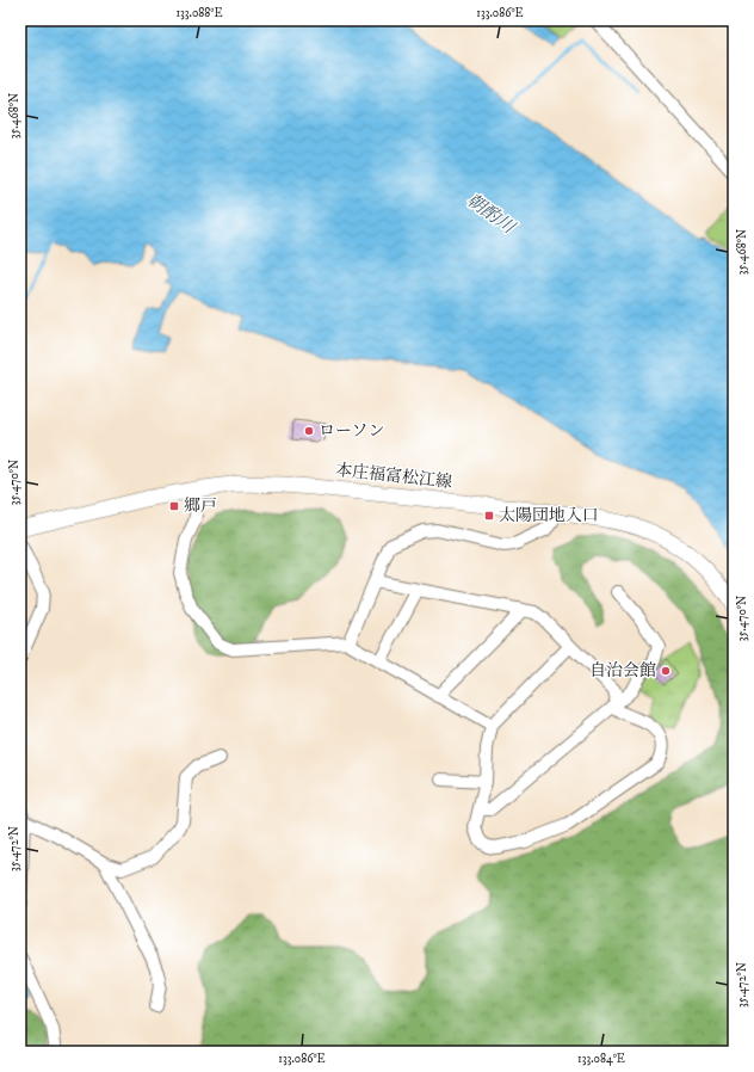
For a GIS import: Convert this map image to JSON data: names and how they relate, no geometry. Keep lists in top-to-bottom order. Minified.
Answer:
{"streets":{"main road":["本庄福富松江線"]},"water":["朝酌川"],"places":{"other":["ローソン","自治会館"],"transit":["郷戸","太陽団地入口"]},"coordinates":["133.088°E","133.086°E","35.468°N","35.470°N","35.472°N","133.084°E"]}
